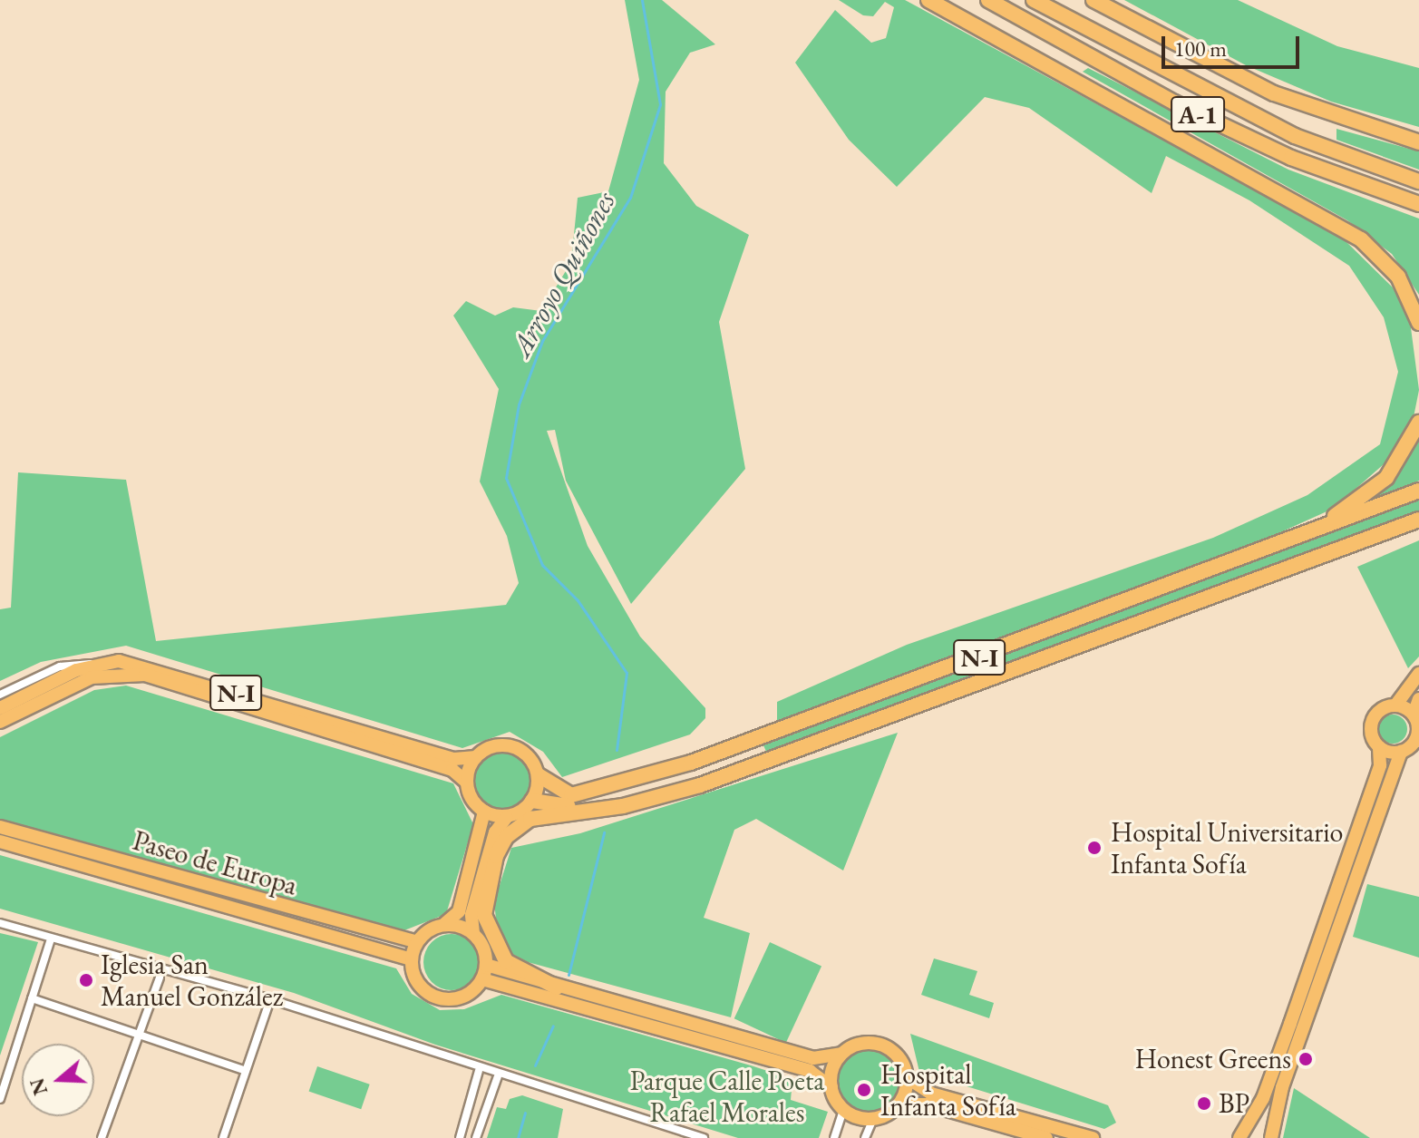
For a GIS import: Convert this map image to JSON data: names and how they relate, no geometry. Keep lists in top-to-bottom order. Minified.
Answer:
{"streets":{"highway":["A-1","N-I"],"main road":["Paseo de Europa"]},"water":["Arroyo Quiñones"],"parks":["Parque Calle Poeta Rafael Morales"],"places":["Hospital Universitario Infanta Sofía","Iglesia San Manuel González","Honest Greens","Hospital Infanta Sofía","BP"],"scale_bar":"100 m","north":"left"}
